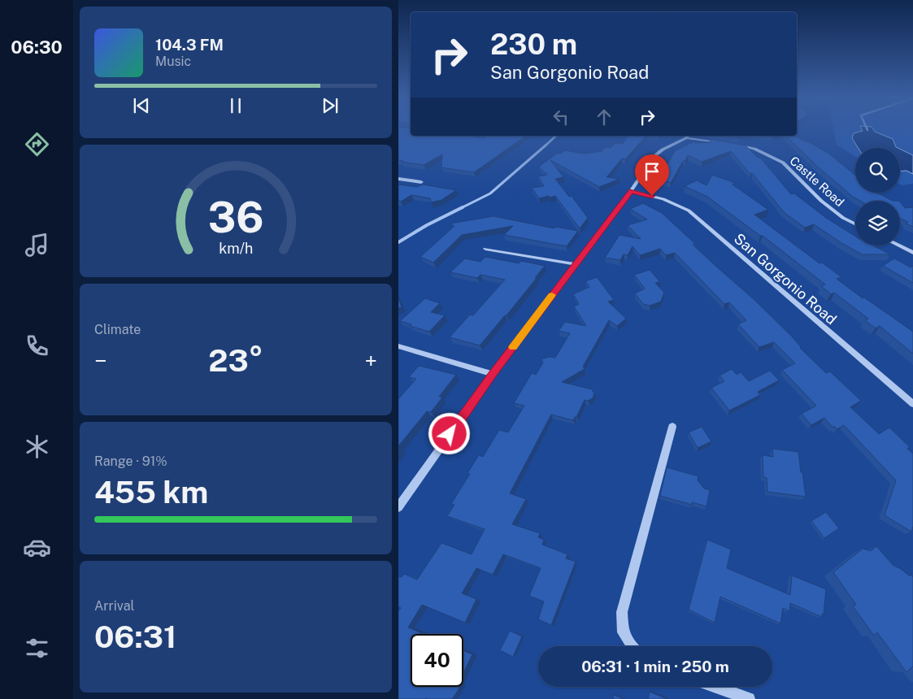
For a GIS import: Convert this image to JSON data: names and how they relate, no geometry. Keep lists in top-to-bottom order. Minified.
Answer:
{"streets":{"street":["Castle Road","San Gorgonio Road"]},"page":{"tabs":"06:30","turn":["230 m","San Gorgonio Road"],"song":["104.3 FM","Music"],"tile":["Climate",["Range · 91%","455 km"],["Arrival","06:31"]],"heat":["−","23°","+"],"limit":"40","trip":"06:31 · 1 min · 250 m","gauge":["36","km/h"]}}
